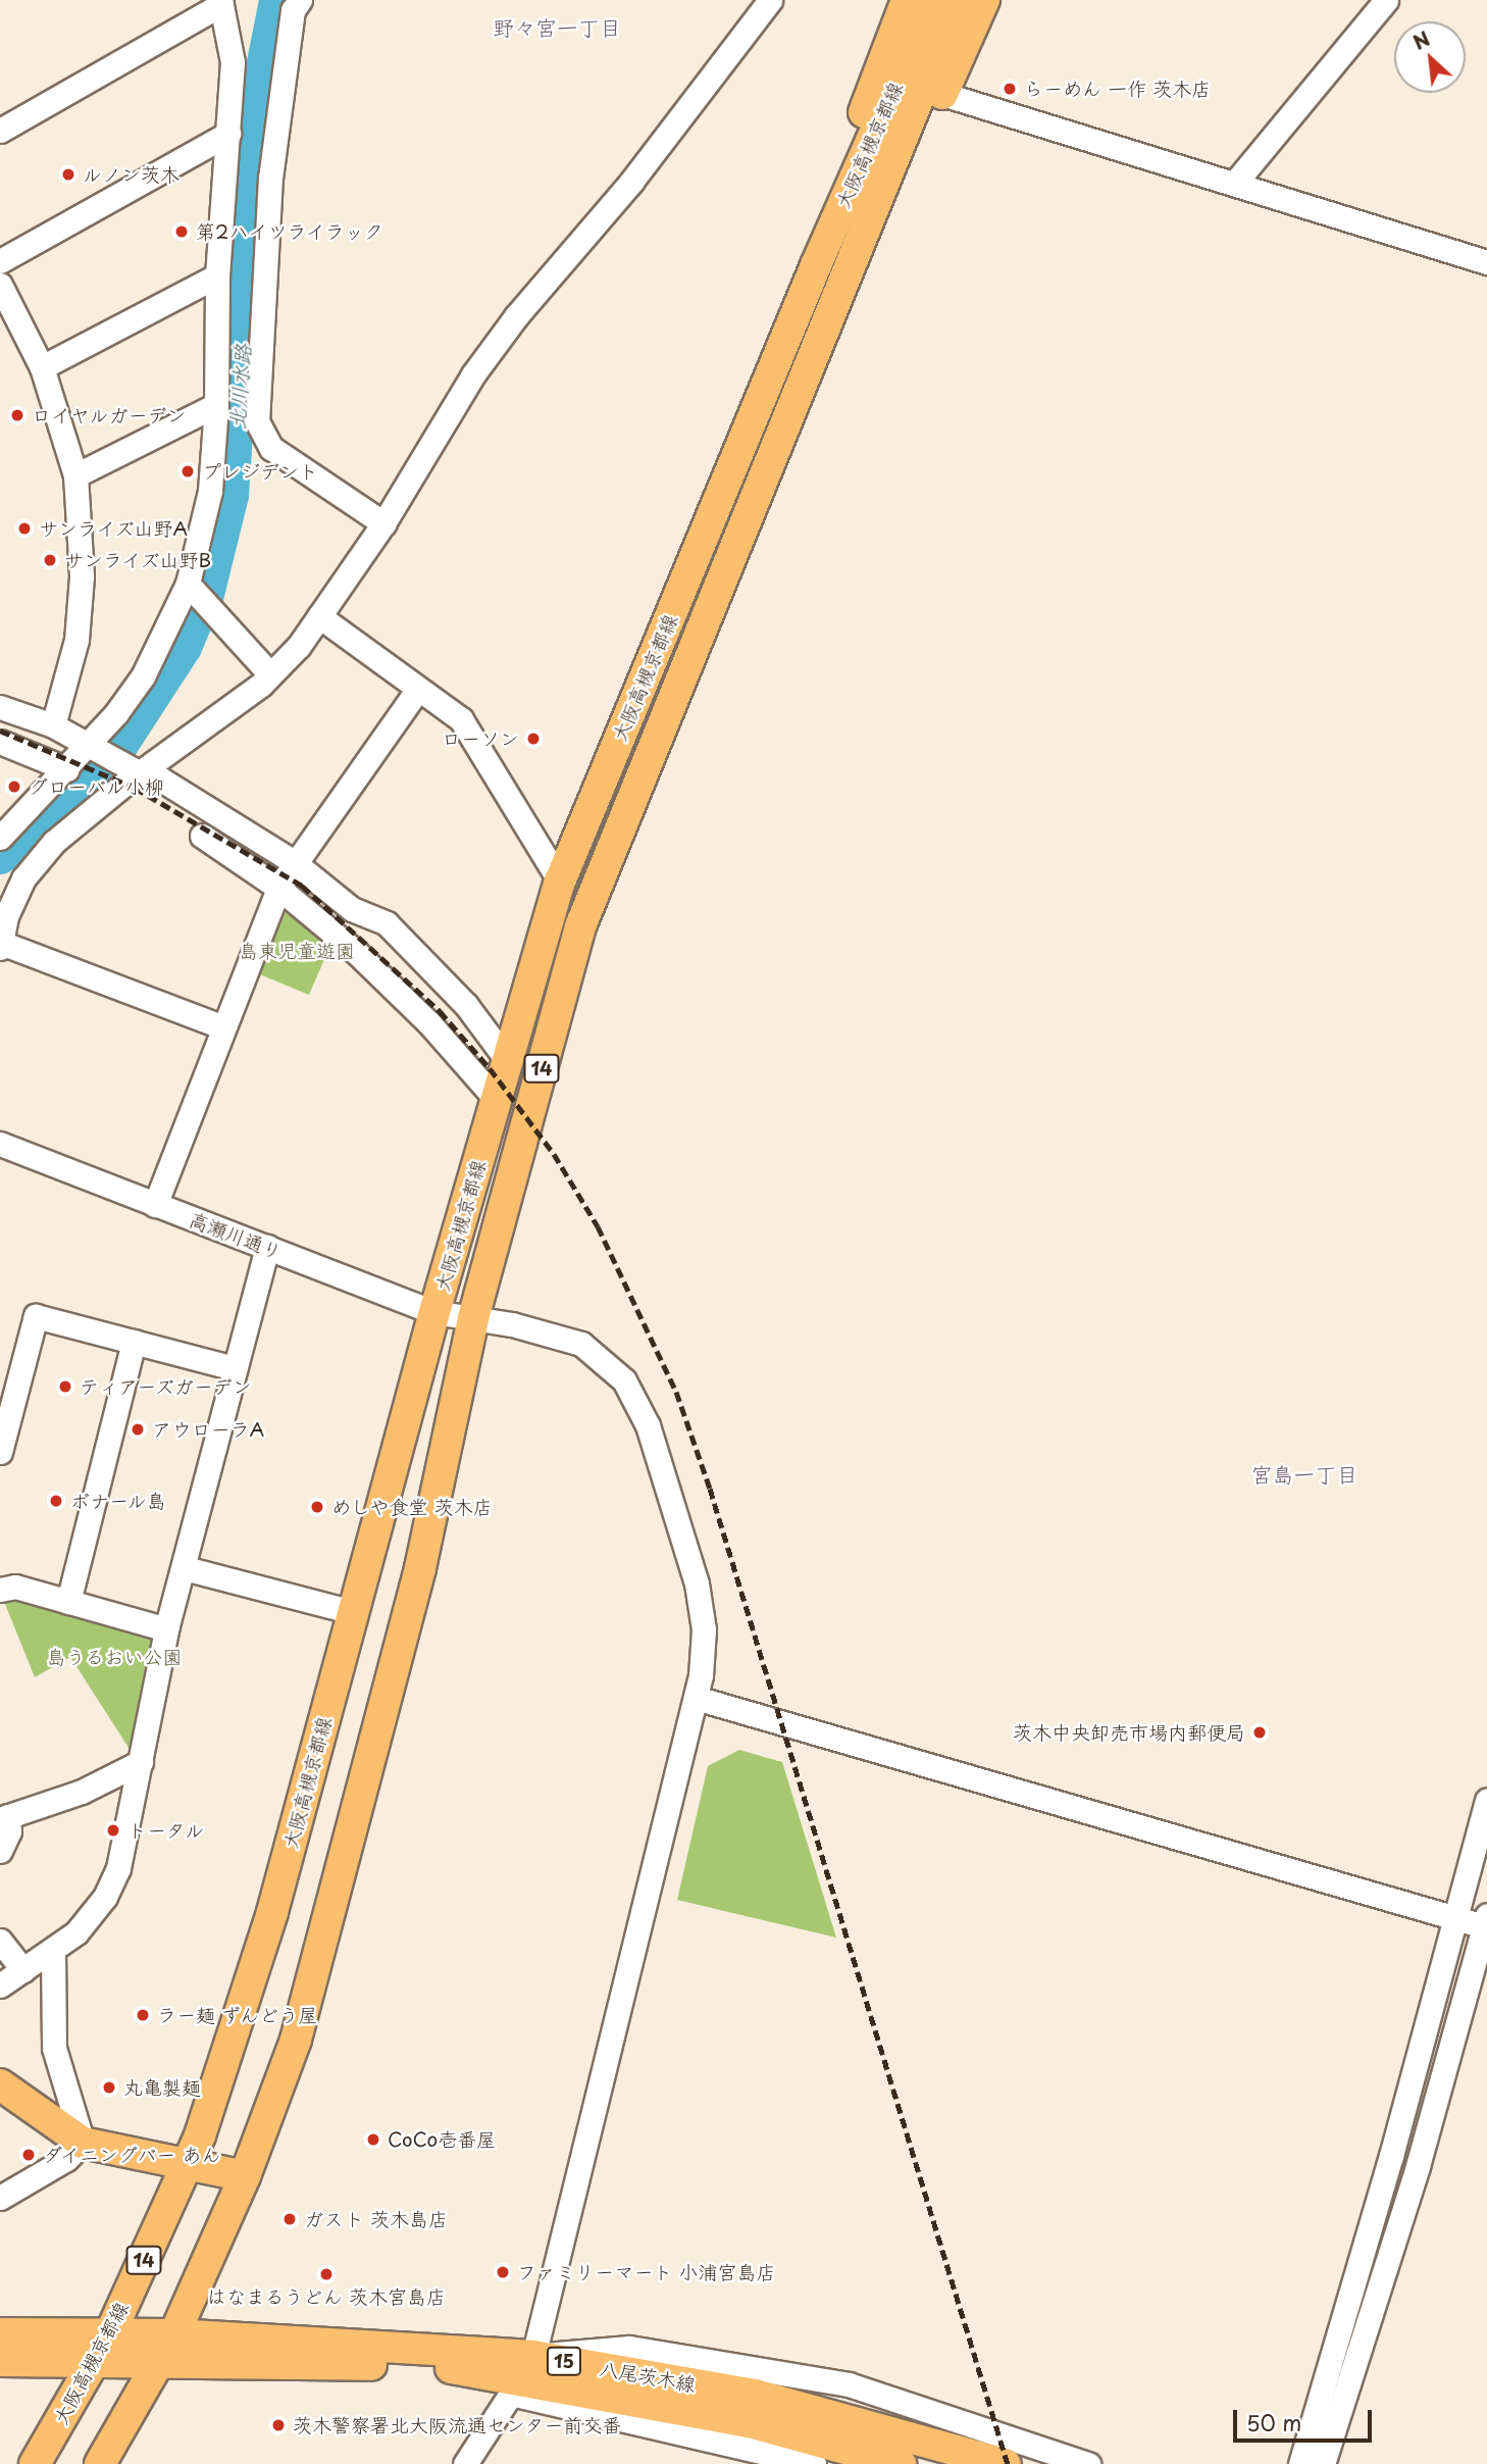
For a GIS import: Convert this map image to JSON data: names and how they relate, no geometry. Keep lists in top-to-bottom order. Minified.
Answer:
{"streets":{"main road":["大阪高槻京都線","14","15","八尾茨木線"],"street":["高瀬川通り"]},"crossings":[["大阪高槻京都線","高瀬川通り"],["大阪高槻京都線","八尾茨木線"],["高瀬川通り","八尾茨木線"]],"districts":["野々宮一丁目","宮島一丁目"],"water":["北川水路"],"parks":["島東児童遊園","島うるおい公園"],"places":["らーめん 一作 茨木店","ルノン茨木","第2ハイツライラック","ロイヤルガーデン","プレジデント","サンライズ山野A","サンライズ山野B","ローソン","グローバル小柳","ティアーズガーデン","アウローラA","ボナール島","めしや食堂 茨木店","茨木中央卸売市場内郵便局","トータル","ラー麺 ずんどう屋","丸亀製麺","CoCo壱番屋","ダイニングバー あん","ガスト 茨木島店","ファミリーマート 小浦宮島店","はなまるうどん 茨木宮島店","茨木警察署北大阪流通センター前交番"],"scale_bar":"50 m","north":"top left"}
